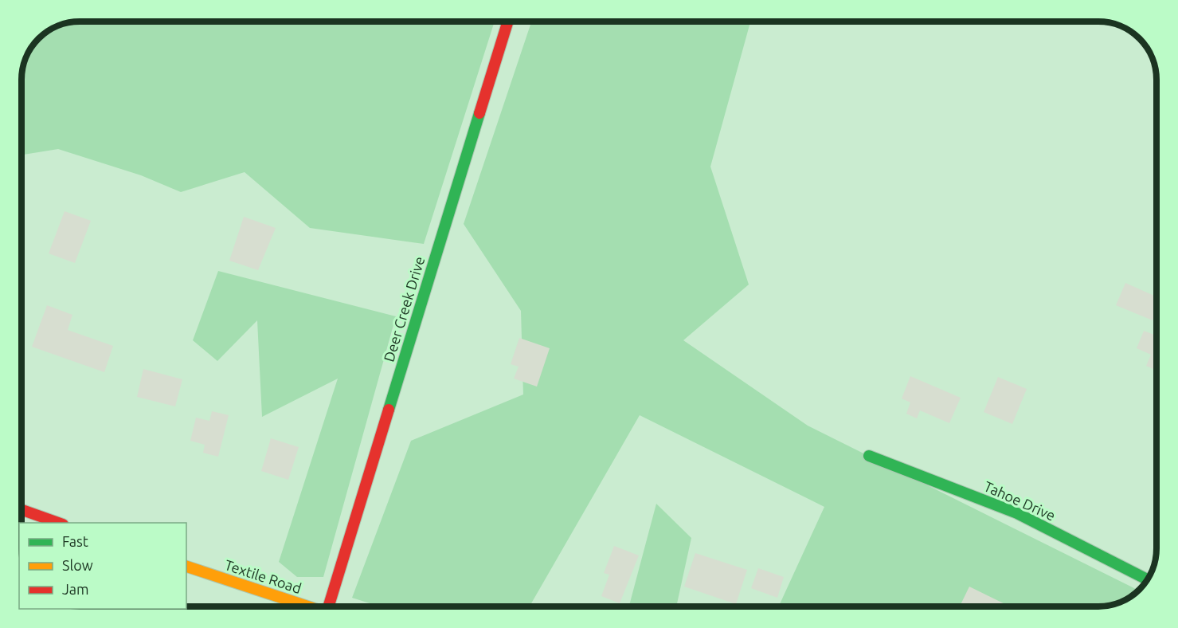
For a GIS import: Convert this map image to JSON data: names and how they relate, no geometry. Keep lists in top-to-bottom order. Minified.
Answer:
{"streets":{"street":["Deer Creek Drive","Tahoe Drive","Textile Road"]},"legend":["Fast","Slow","Jam"]}
